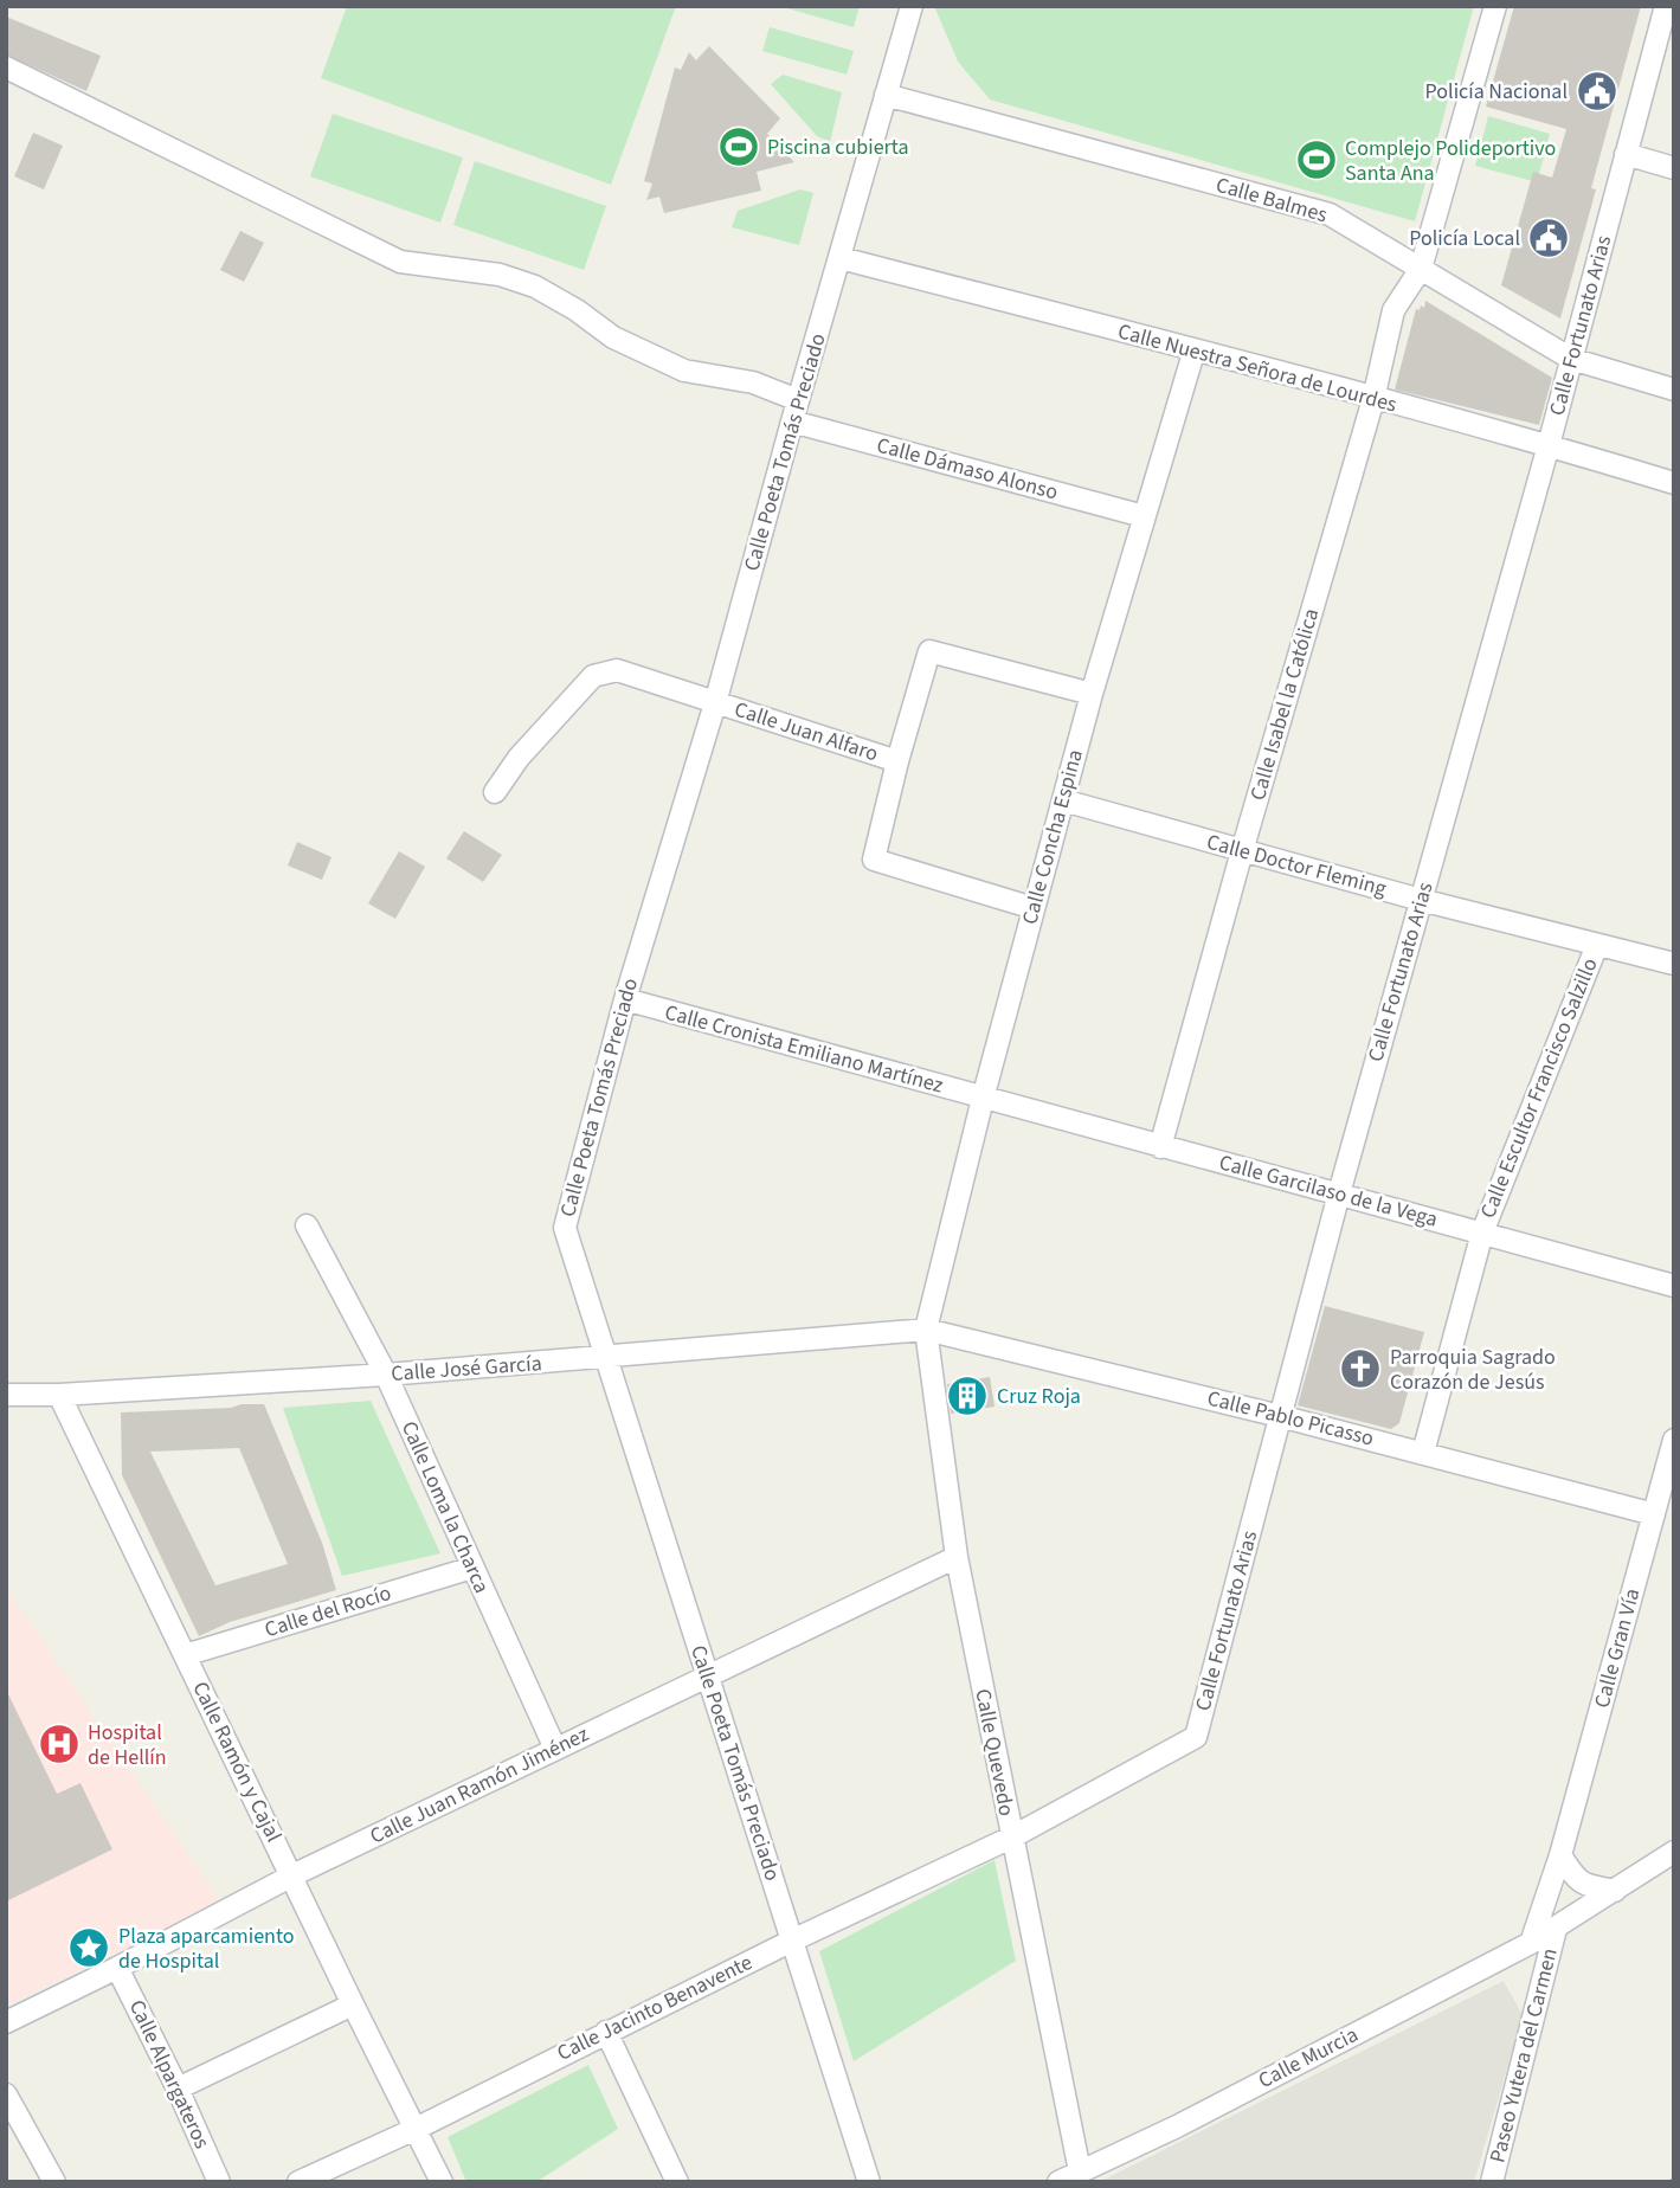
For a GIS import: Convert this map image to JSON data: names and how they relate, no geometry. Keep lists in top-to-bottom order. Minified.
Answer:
{"streets":{"street":["Calle Balmes","Calle Fortunato Arias","Calle Nuestra Señora de Lourdes","Calle Poeta Tomás Preciado","Calle Dámaso Alonso","Calle Isabel la Católica","Calle Juan Alfaro","Calle Concha Espina","Calle Doctor Fleming","Calle Cronista Emiliano Martínez","Calle Escultor Francisco Salzillo","Calle Garcilaso de la Vega","Calle José García","Calle Pablo Picasso","Calle Loma la Charca","Calle del Rocío","Calle Gran Vía","Calle Quevedo","Calle Ramón y Cajal","Calle Juan Ramón Jiménez","Calle Jacinto Benavente","Paseo Yutera del Carmen","Calle Murcia","Calle Alpargateros"]},"crossings":[["Calle Balmes","Calle Fortunato Arias"],["Calle Balmes","Calle Poeta Tomás Preciado"],["Calle Balmes","Calle Isabel la Católica"],["Calle Fortunato Arias","Calle Nuestra Señora de Lourdes"],["Calle Fortunato Arias","Calle Doctor Fleming"],["Calle Fortunato Arias","Calle Garcilaso de la Vega"],["Calle Fortunato Arias","Calle Pablo Picasso"],["Calle Fortunato Arias","Calle Quevedo"],["Calle Fortunato Arias","Calle Jacinto Benavente"],["Calle Nuestra Señora de Lourdes","Calle Poeta Tomás Preciado"],["Calle Nuestra Señora de Lourdes","Calle Isabel la Católica"],["Calle Nuestra Señora de Lourdes","Calle Concha Espina"],["Calle Poeta Tomás Preciado","Calle Dámaso Alonso"],["Calle Poeta Tomás Preciado","Calle Juan Alfaro"],["Calle Poeta Tomás Preciado","Calle Cronista Emiliano Martínez"],["Calle Poeta Tomás Preciado","Calle José García"],["Calle Poeta Tomás Preciado","Calle Juan Ramón Jiménez"],["Calle Poeta Tomás Preciado","Calle Jacinto Benavente"],["Calle Dámaso Alonso","Calle Concha Espina"],["Calle Isabel la Católica","Calle Doctor Fleming"],["Calle Isabel la Católica","Calle Garcilaso de la Vega"],["Calle Juan Alfaro","Calle Concha Espina"],["Calle Concha Espina","Calle Doctor Fleming"],["Calle Concha Espina","Calle Cronista Emiliano Martínez"],["Calle Concha Espina","Calle Garcilaso de la Vega"],["Calle Concha Espina","Calle José García"],["Calle Concha Espina","Calle Pablo Picasso"],["Calle Concha Espina","Calle Quevedo"],["Calle Doctor Fleming","Calle Escultor Francisco Salzillo"],["Calle Cronista Emiliano Martínez","Calle Garcilaso de la Vega"],["Calle Escultor Francisco Salzillo","Calle Garcilaso de la Vega"],["Calle Escultor Francisco Salzillo","Calle Pablo Picasso"],["Calle José García","Calle Pablo Picasso"],["Calle José García","Calle Loma la Charca"],["Calle José García","Calle Quevedo"],["Calle José García","Calle Ramón y Cajal"],["Calle Pablo Picasso","Calle Gran Vía"],["Calle Pablo Picasso","Calle Quevedo"],["Calle Loma la Charca","Calle del Rocío"],["Calle Loma la Charca","Calle Juan Ramón Jiménez"],["Calle del Rocío","Calle Ramón y Cajal"],["Calle Gran Vía","Calle Murcia"],["Calle Quevedo","Calle Juan Ramón Jiménez"],["Calle Quevedo","Calle Jacinto Benavente"],["Calle Quevedo","Calle Murcia"],["Calle Ramón y Cajal","Calle Juan Ramón Jiménez"],["Calle Ramón y Cajal","Calle Jacinto Benavente"],["Calle Juan Ramón Jiménez","Calle Alpargateros"],["Paseo Yutera del Carmen","Calle Murcia"]],"places":{"public building":["Policía Nacional","Policía Local"],"sports":["Piscina cubierta","Complejo Polideportivo Santa Ana"],"church":["Parroquia Sagrado Corazón de Jesús"],"building":["Cruz Roja"],"hospital":["Hospital de Hellín"],"place":["Plaza aparcamiento de Hospital"]}}
